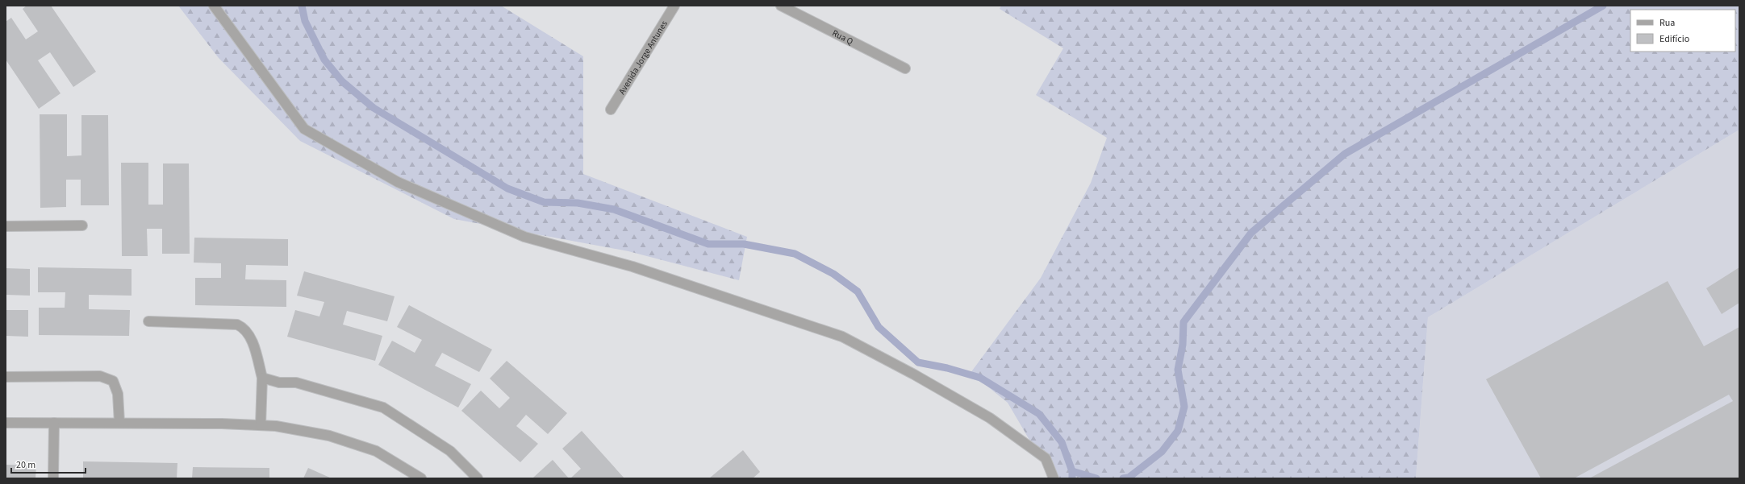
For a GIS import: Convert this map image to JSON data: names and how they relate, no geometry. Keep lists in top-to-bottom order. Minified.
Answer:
{"streets":{"street":["Rua Q","Avenida Jorge Antunes"]},"legend":["Rua","Edifício"],"scale_bar":"20 m"}
